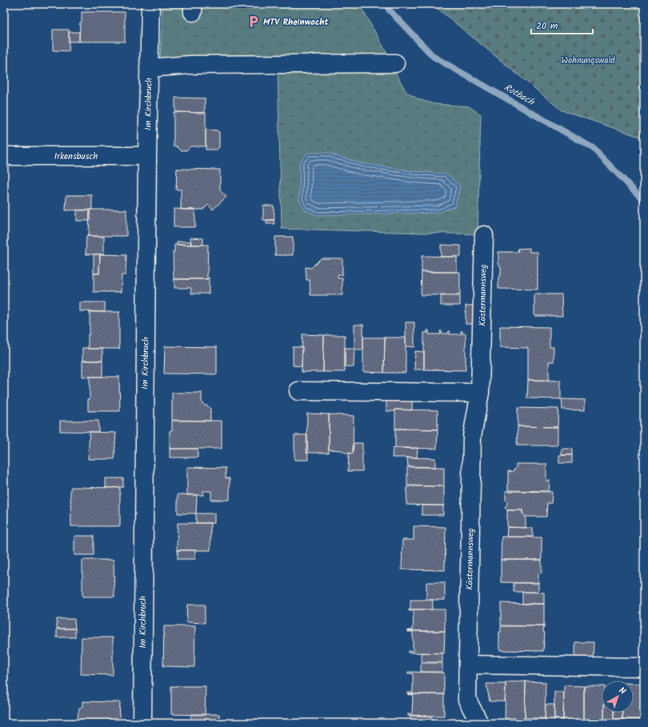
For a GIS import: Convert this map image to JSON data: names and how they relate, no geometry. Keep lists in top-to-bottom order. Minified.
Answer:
{"streets":{"street":["Im Kirchbruch","Irkensbusch","Küstermannsweg"]},"crossings":[["Im Kirchbruch","Irkensbusch"]],"water":["Rotbach"],"parks":["Wohnungswald"],"places":{"parking":["MTV Rheinwacht"]},"scale_bar":"20 m","north":"top right"}
